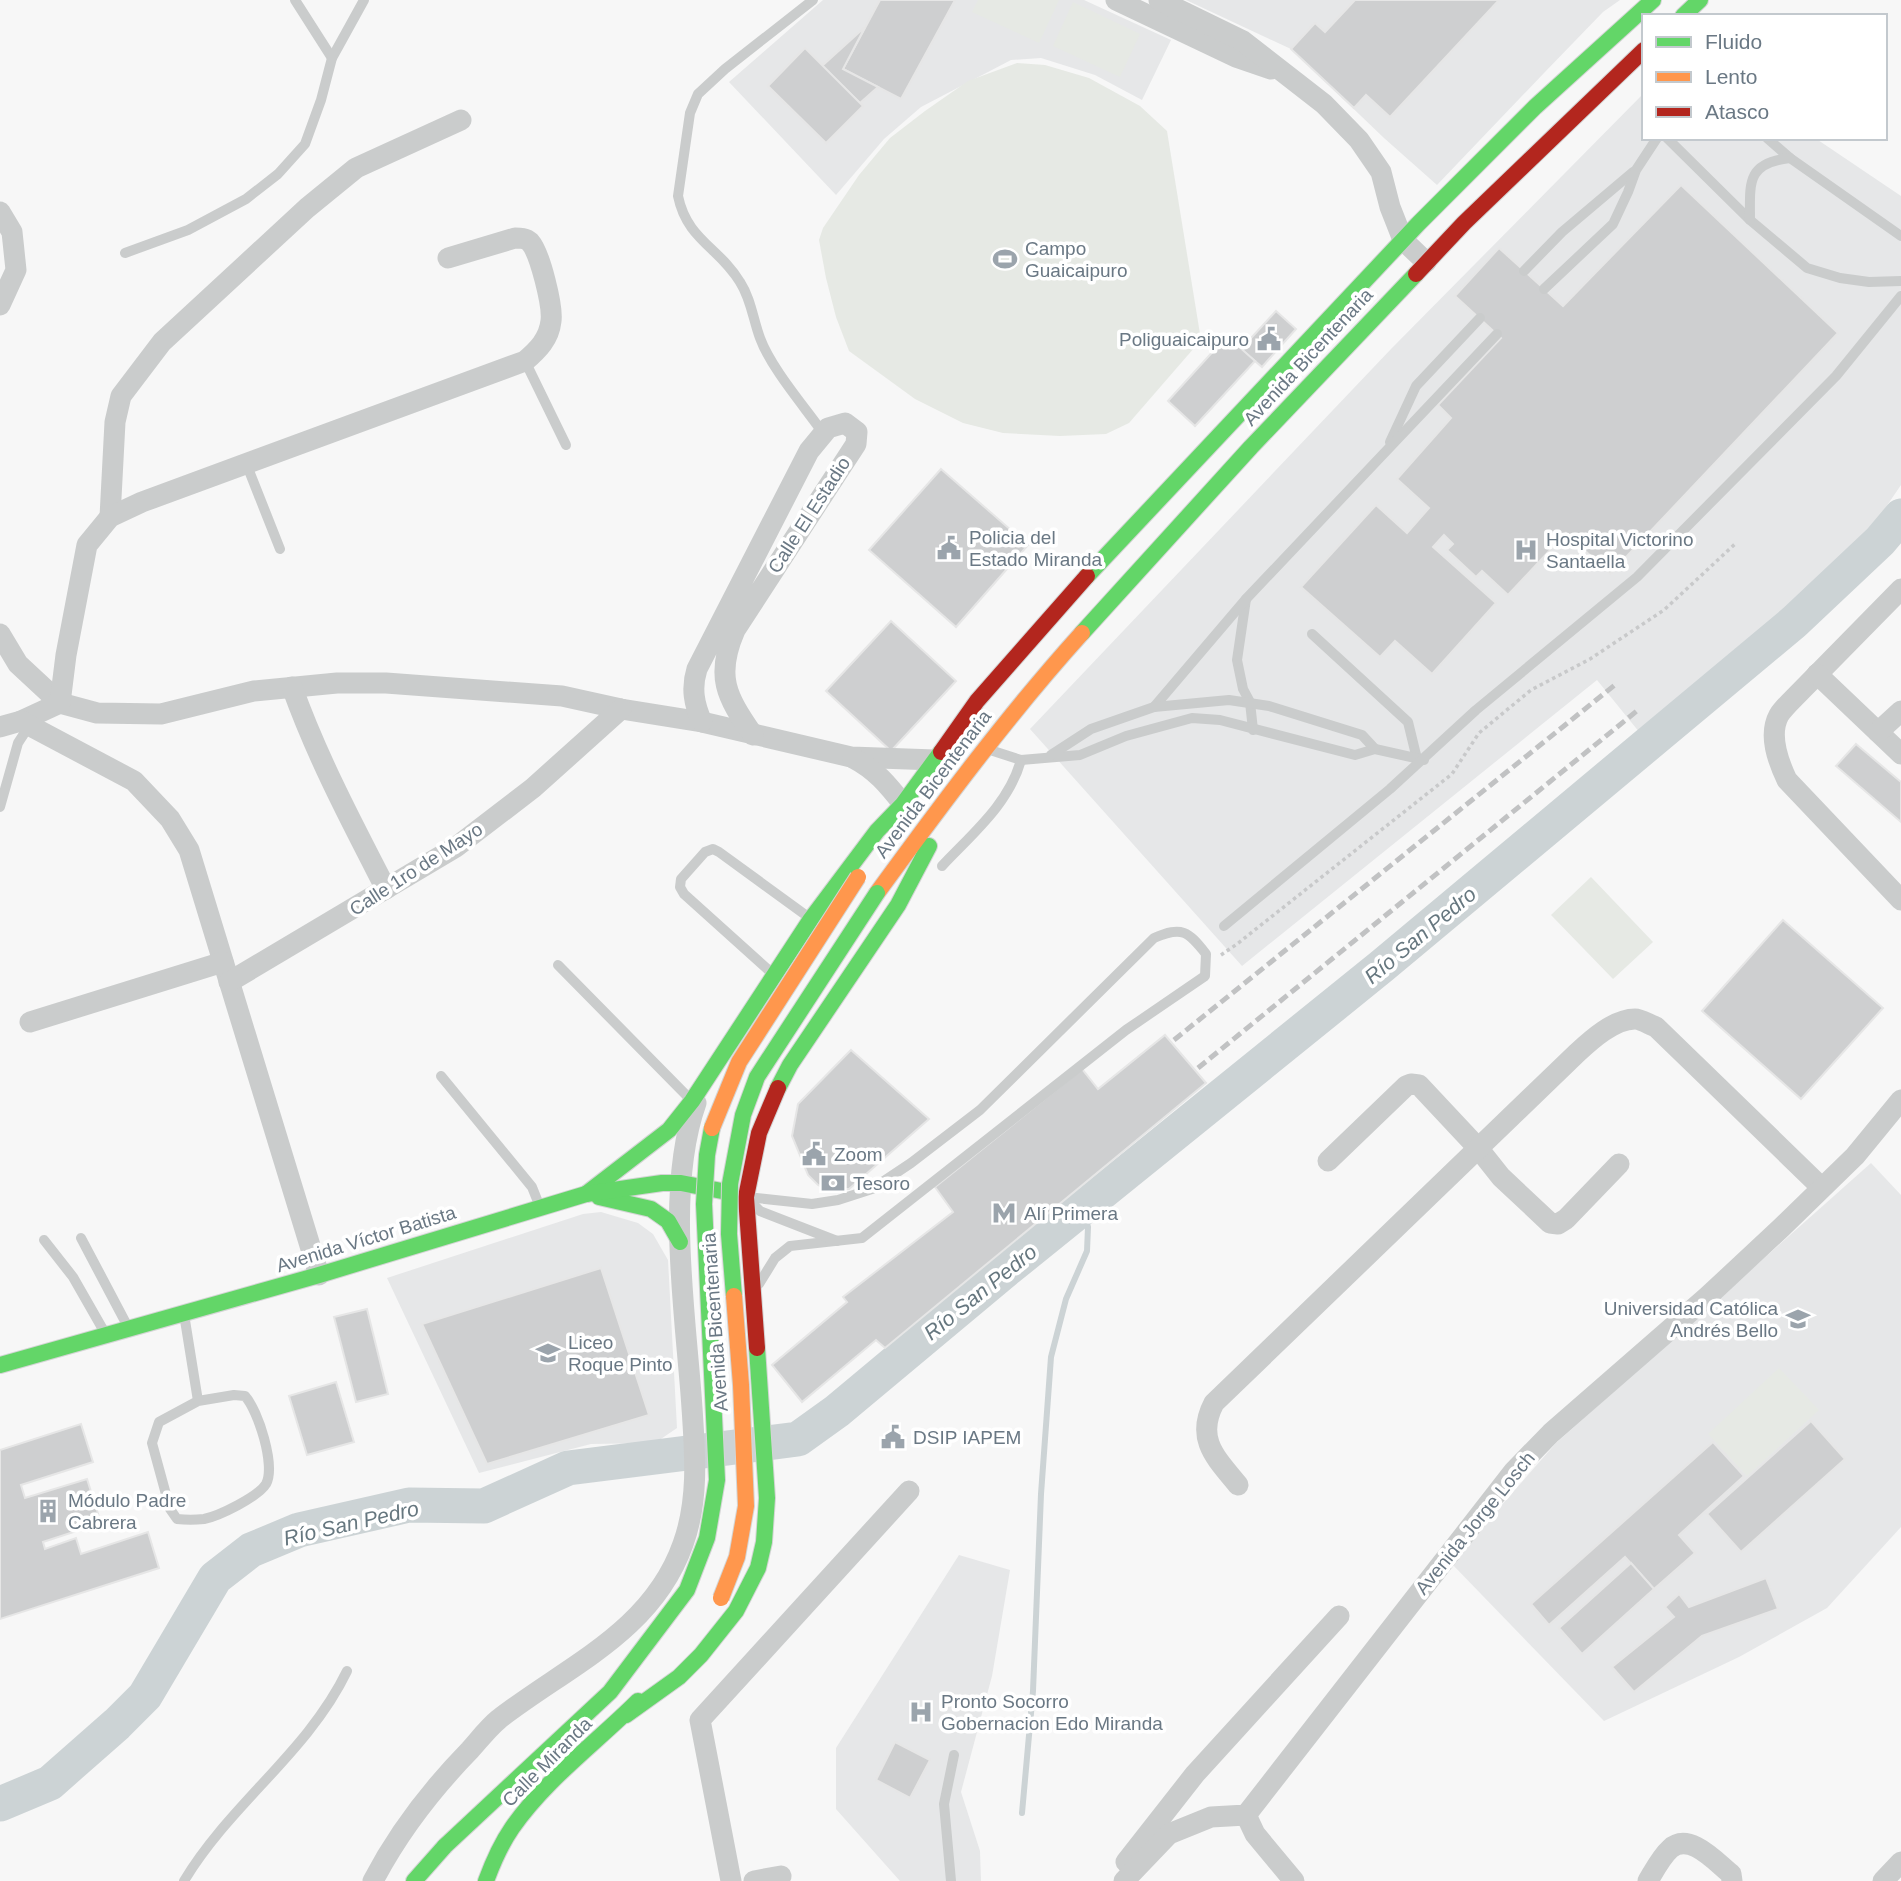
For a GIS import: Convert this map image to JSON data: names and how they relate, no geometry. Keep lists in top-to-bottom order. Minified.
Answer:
{"streets":{"main road":["Avenida Bicentenaria","Avenida Víctor Batista","Calle Miranda"],"street":["Calle El Estadio","Calle 1ro de Mayo","Avenida Jorge Losch"]},"crossings":[["Avenida Bicentenaria","Calle Miranda"]],"water":["Río San Pedro"],"places":{"sports":["Campo Guaicaipuro"],"public building":["Poliguaicaipuro","Policia del Estado Miranda","Zoom","DSIP IAPEM"],"hospital":["Hospital Victorino Santaella","Pronto Socorro Gobernacion Edo Miranda"],"bank":["Tesoro"],"metro station":["Alí Primera"],"school or university":["Universidad Católica Andrés Bello","Liceo Roque Pinto"],"building":["Módulo Padre Cabrera"]},"legend":["Fluido","Lento","Atasco"]}
